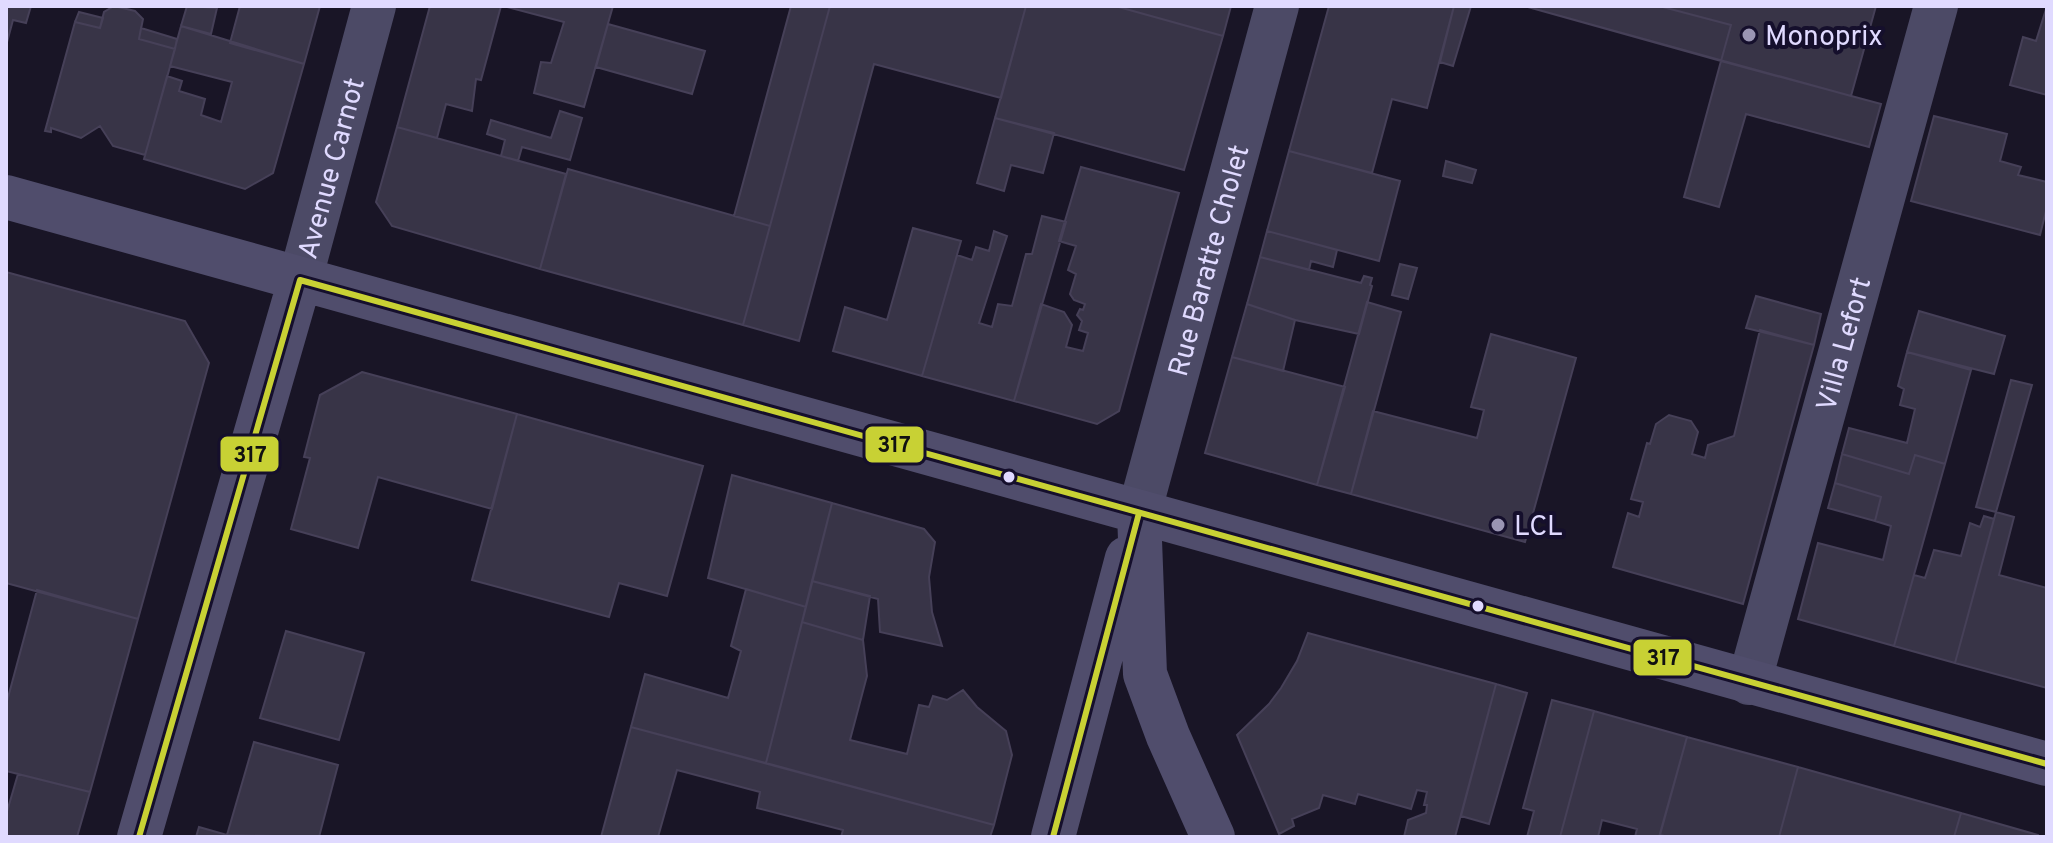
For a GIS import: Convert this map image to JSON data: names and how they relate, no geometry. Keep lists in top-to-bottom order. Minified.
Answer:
{"streets":{"main road":["Avenue Carnot"],"street":["Rue Baratte Cholet","Villa Lefort"]},"places":["Monoprix","LCL"],"lines":["transit line 317"]}
